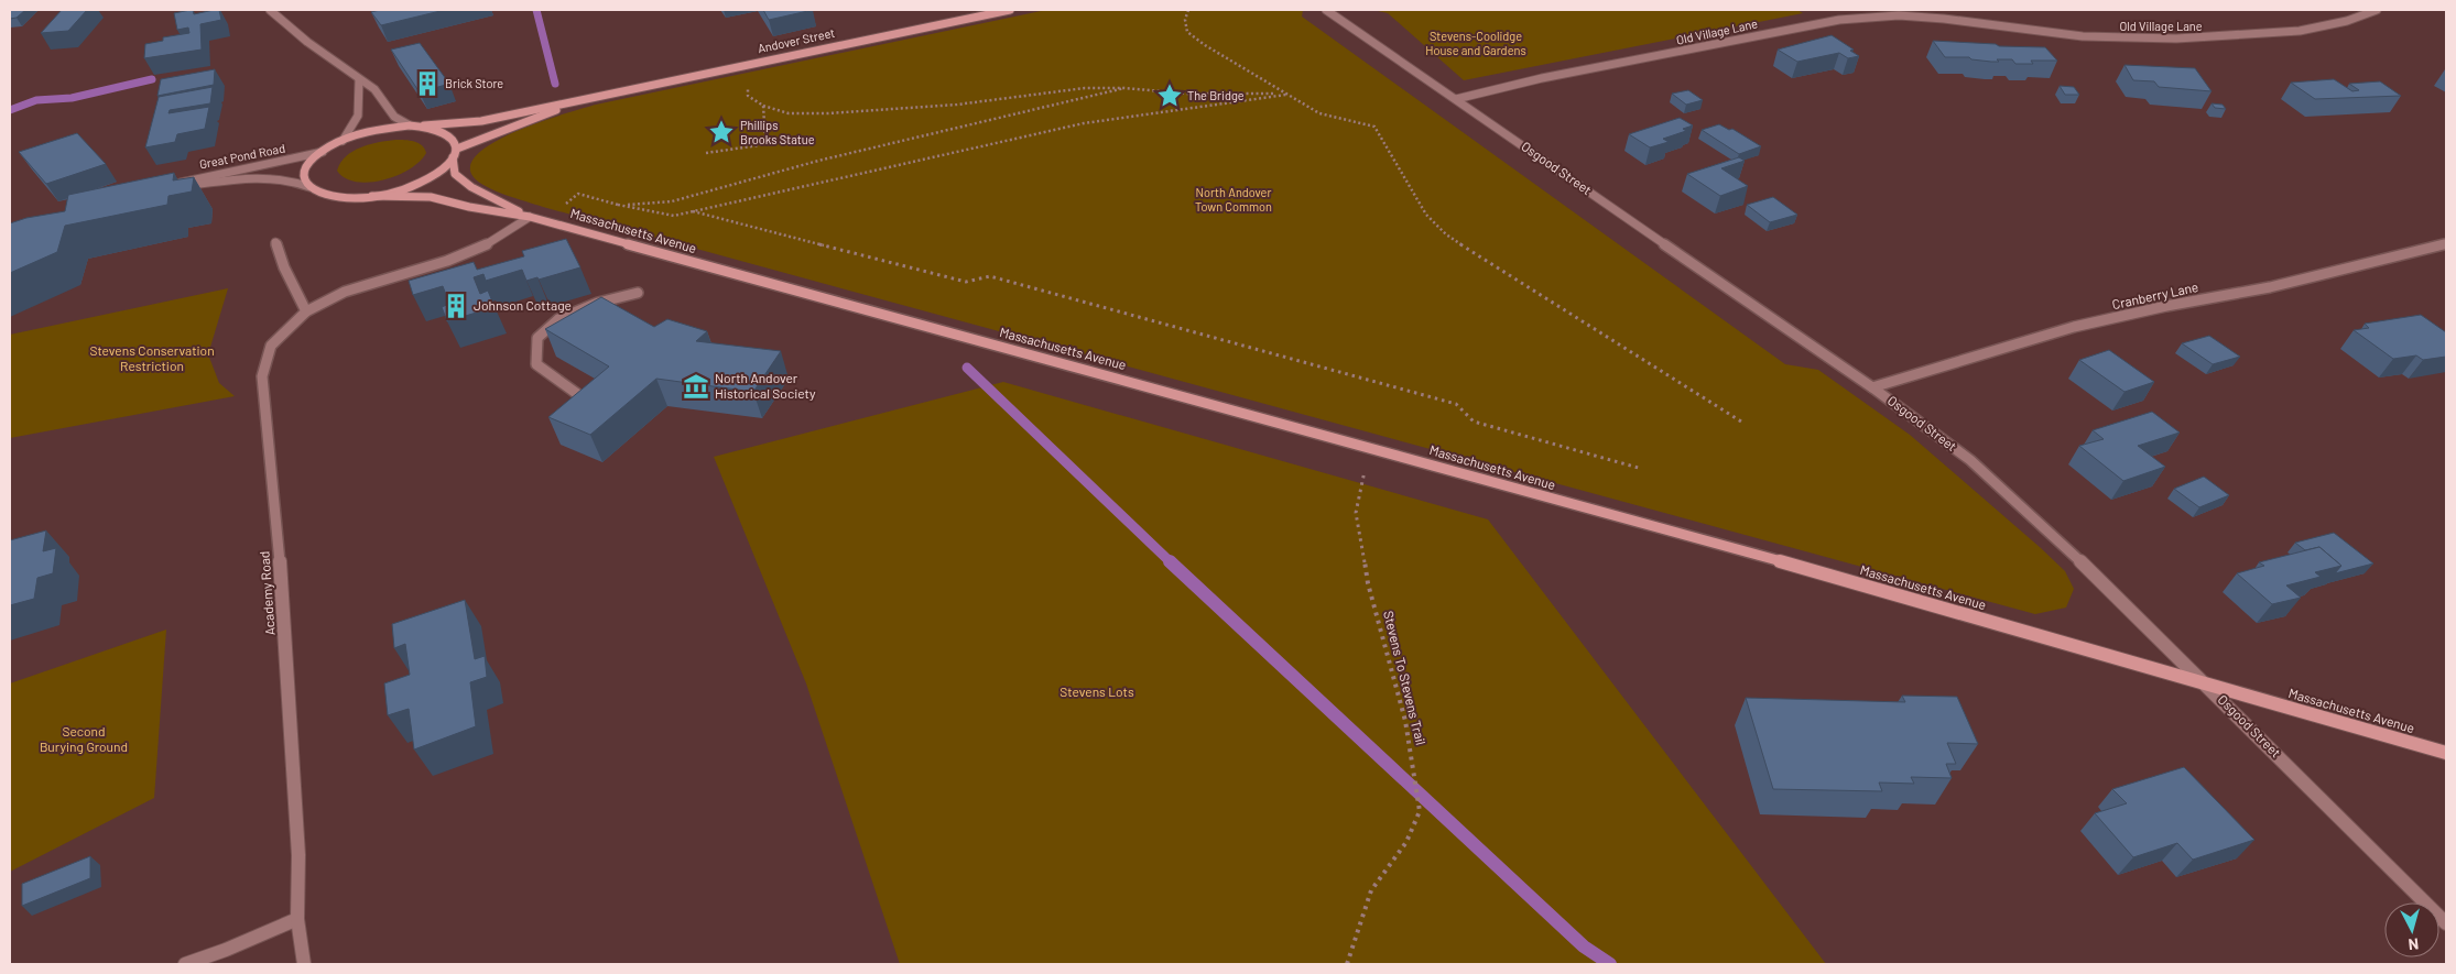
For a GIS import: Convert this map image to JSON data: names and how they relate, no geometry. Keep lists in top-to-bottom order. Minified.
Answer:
{"streets":{"main road":["Andover Street","Massachusetts Avenue"],"street":["Old Village Lane","Great Pond Road","Osgood Street","Cranberry Lane","Academy Road"],"path":["Stevens To Stevens Trail"]},"crossings":[["Old Village Lane","Osgood Street"],["Andover Street","Great Pond Road"],["Andover Street","Massachusetts Avenue"],["Osgood Street","Massachusetts Avenue"],["Osgood Street","Cranberry Lane"],["Massachusetts Avenue","Academy Road"],["Massachusetts Avenue","Stevens To Stevens Trail"]],"parks":["Stevens-Coolidge House and Gardens","North Andover Town Common","Stevens Conservation Restriction","Stevens Lots","Second Burying Ground"],"places":{"building":["Brick Store","Johnson Cottage"],"place":["The Bridge","Phillips Brooks Statue"],"museum":["North Andover Historical Society"]},"north":"bottom"}
